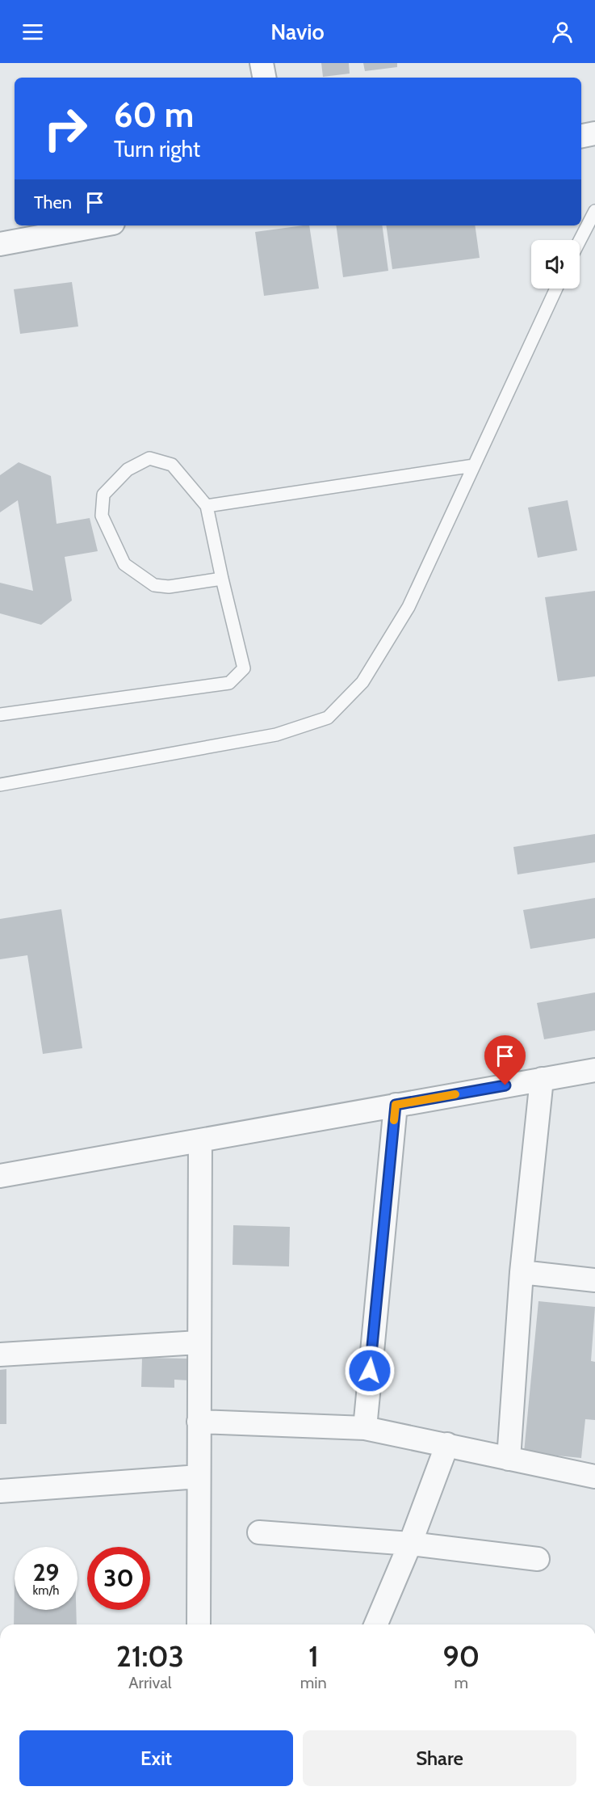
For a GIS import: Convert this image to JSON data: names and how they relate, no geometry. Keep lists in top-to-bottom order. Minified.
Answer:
{"page":{"header":"Navio","turn":["60 m","Turn right"],"then":"Then","speed":"29 km/h","limit":"30","eta":["21:03","Arrival","1","min","90","m"],"buttons":["Exit","Share"]}}
